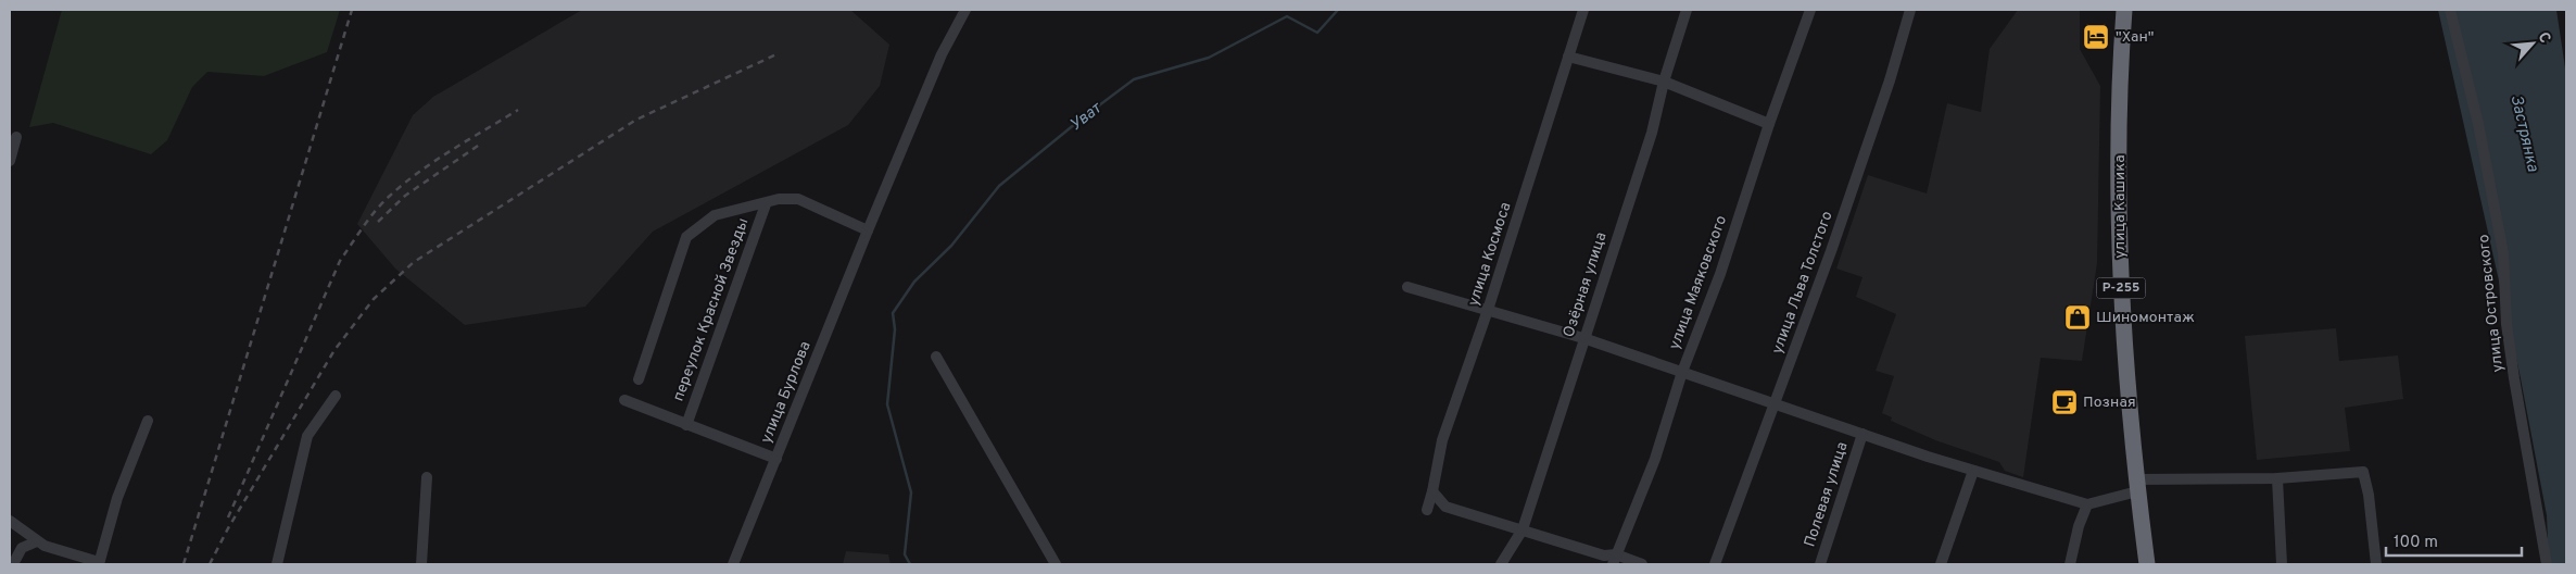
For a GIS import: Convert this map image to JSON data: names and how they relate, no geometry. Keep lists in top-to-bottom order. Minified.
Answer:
{"streets":{"highway":["улица Кашика","Р-255"],"street":["улица Космоса","улица Маяковского","улица Льва Толстого","Озёрная улица","улица Островского","переулок Красной Звезды","улица Бурлова","Полевая улица"]},"water":["Уват","Застрянка"],"places":{"hotel":["\"Хан\""],"shop":["Шиномонтаж"],"cafe":["Позная"]},"scale_bar":"100 m","north":"top right"}
